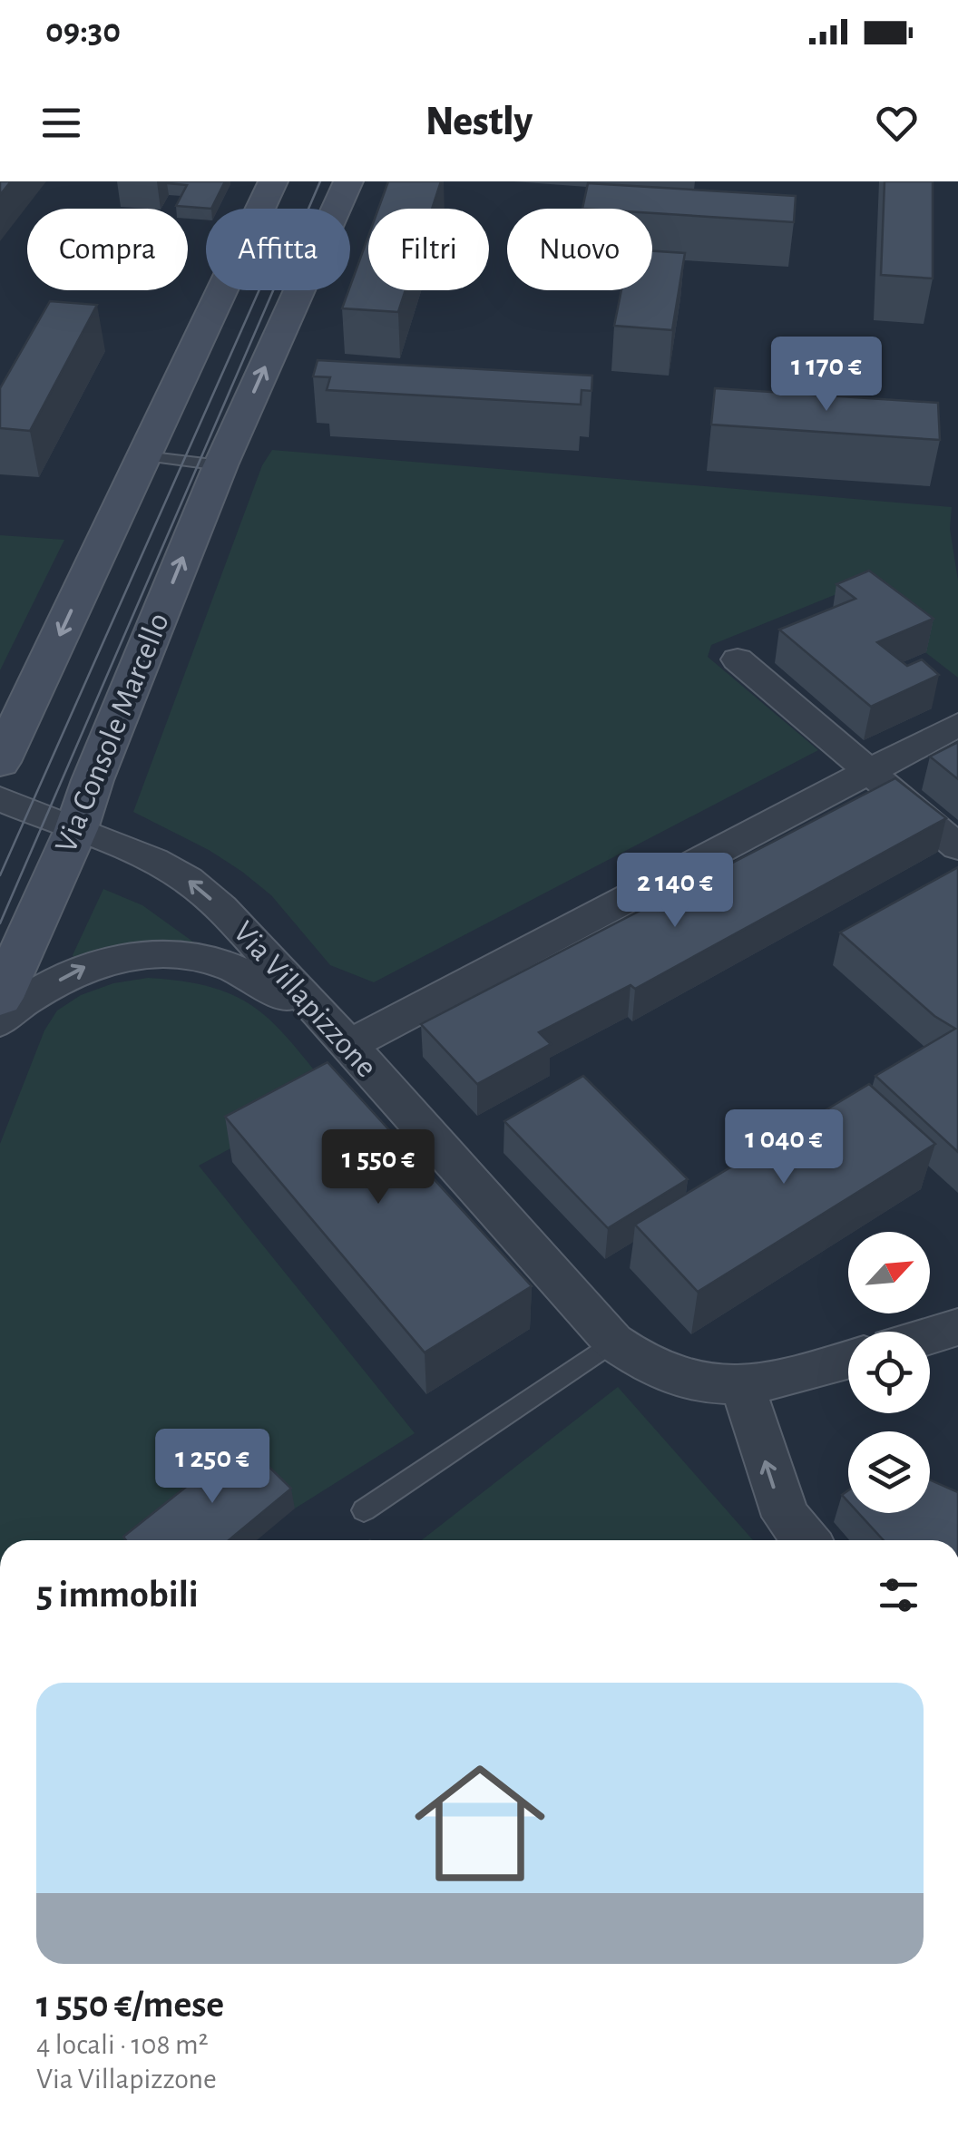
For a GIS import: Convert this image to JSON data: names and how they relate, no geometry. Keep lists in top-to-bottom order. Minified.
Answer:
{"streets":{"main road":["Via Console Marcello"],"street":["Via Villapizzone"]},"crossings":[["Via Console Marcello","Via Villapizzone"]],"one_way":["Via Villapizzone"],"north":"top right","page":{"status":"09:30","header":"Nestly","chip":["Compra","Affitta","Filtri","Nuovo"],"price":["1 170 €","2 140 €","1 040 €","1 550 €","1 250 €"],"heading":"5 immobili","list":[{"name":"1 550 €/mese","note":"4 locali · 108 m² · Via Villapizzone"}]}}
